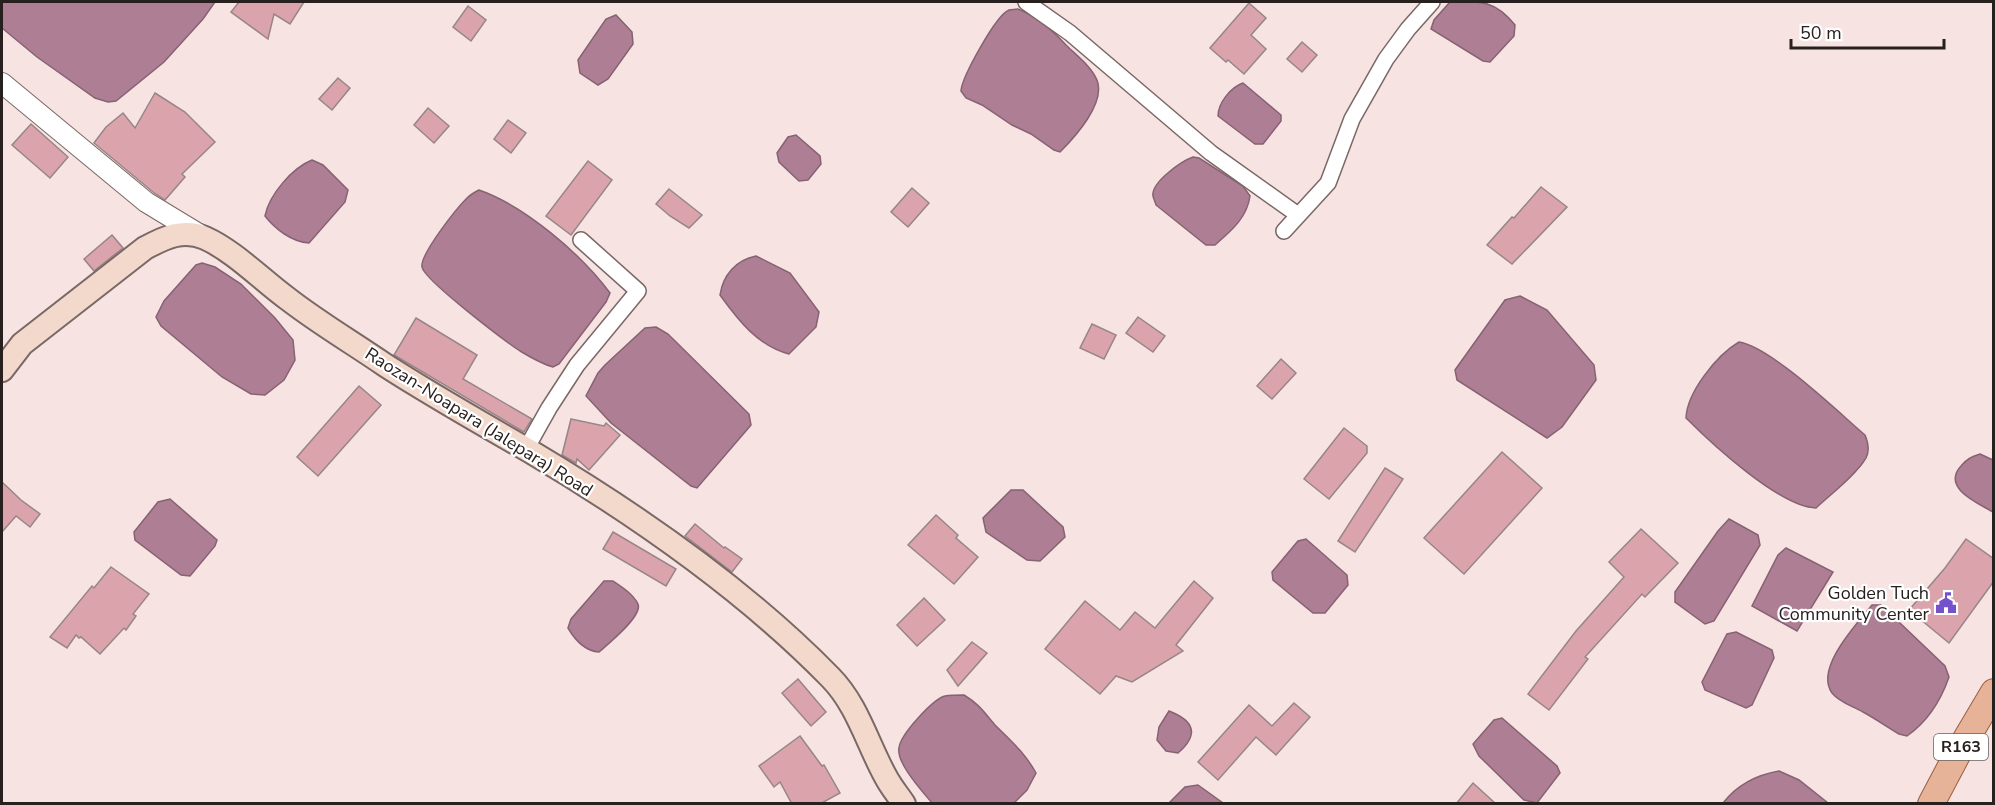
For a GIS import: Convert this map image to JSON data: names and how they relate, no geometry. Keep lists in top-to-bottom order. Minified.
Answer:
{"streets":{"main road":["Raozan-Noapara (Jalepara) Road","R163"]},"places":{"public building":["Golden Tuch Community Center"]},"scale_bar":"50 m"}
